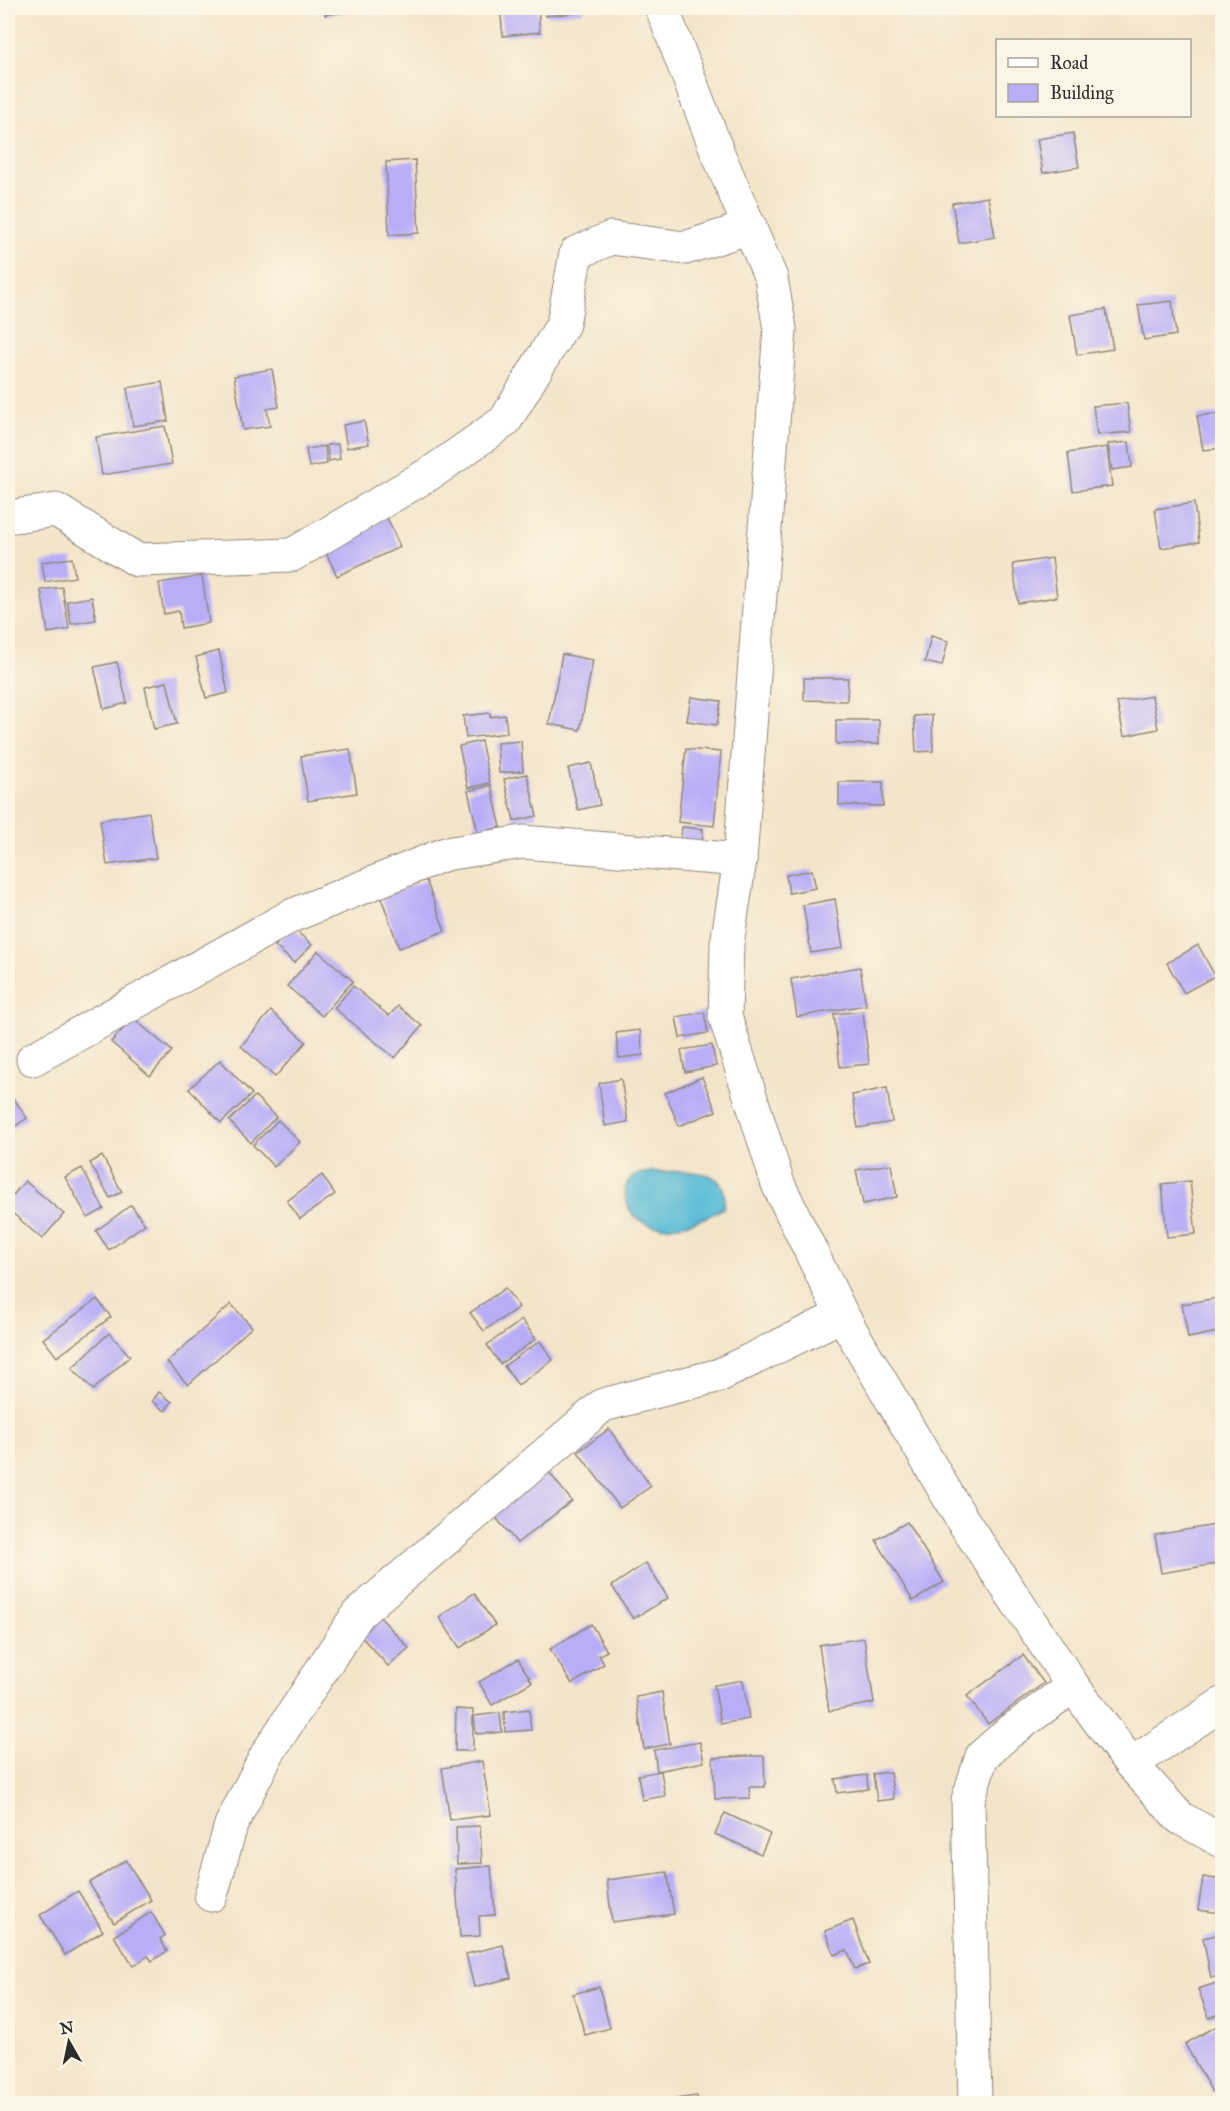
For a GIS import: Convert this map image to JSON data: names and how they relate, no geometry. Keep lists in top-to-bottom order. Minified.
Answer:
{"legend":["Road","Building"],"north":"top"}
